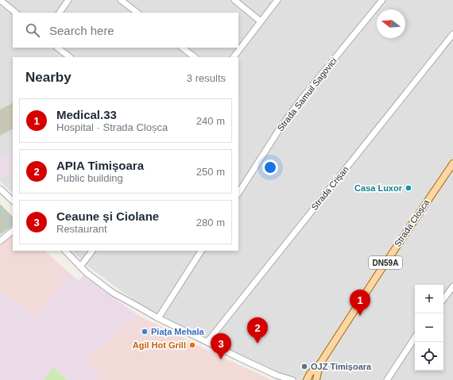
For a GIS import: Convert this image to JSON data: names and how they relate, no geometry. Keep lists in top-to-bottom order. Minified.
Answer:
{"streets":{"main road":["Strada Cloșca","DN59A"],"street":["Strada Samuil Sagovici","Strada Crișan"]},"places":["Casa Luxor","Piața Mehala","Agil Hot Grill","OJZ Timișoara"],"north":"left","page":{"search":"Search here","heading":["Nearby","3 results"],"list":[{"mark":"1","name":"Medical.33","note":"Hospital · Strada Cloșca","value":"240 m"},{"mark":"2","name":"APIA Timișoara","note":"Public building","value":"250 m"},{"mark":"3","name":"Ceaune și Ciolane","note":"Restaurant","value":"280 m"}],"map_buttons":["+","−"],"pins":["1","2","3"]}}
